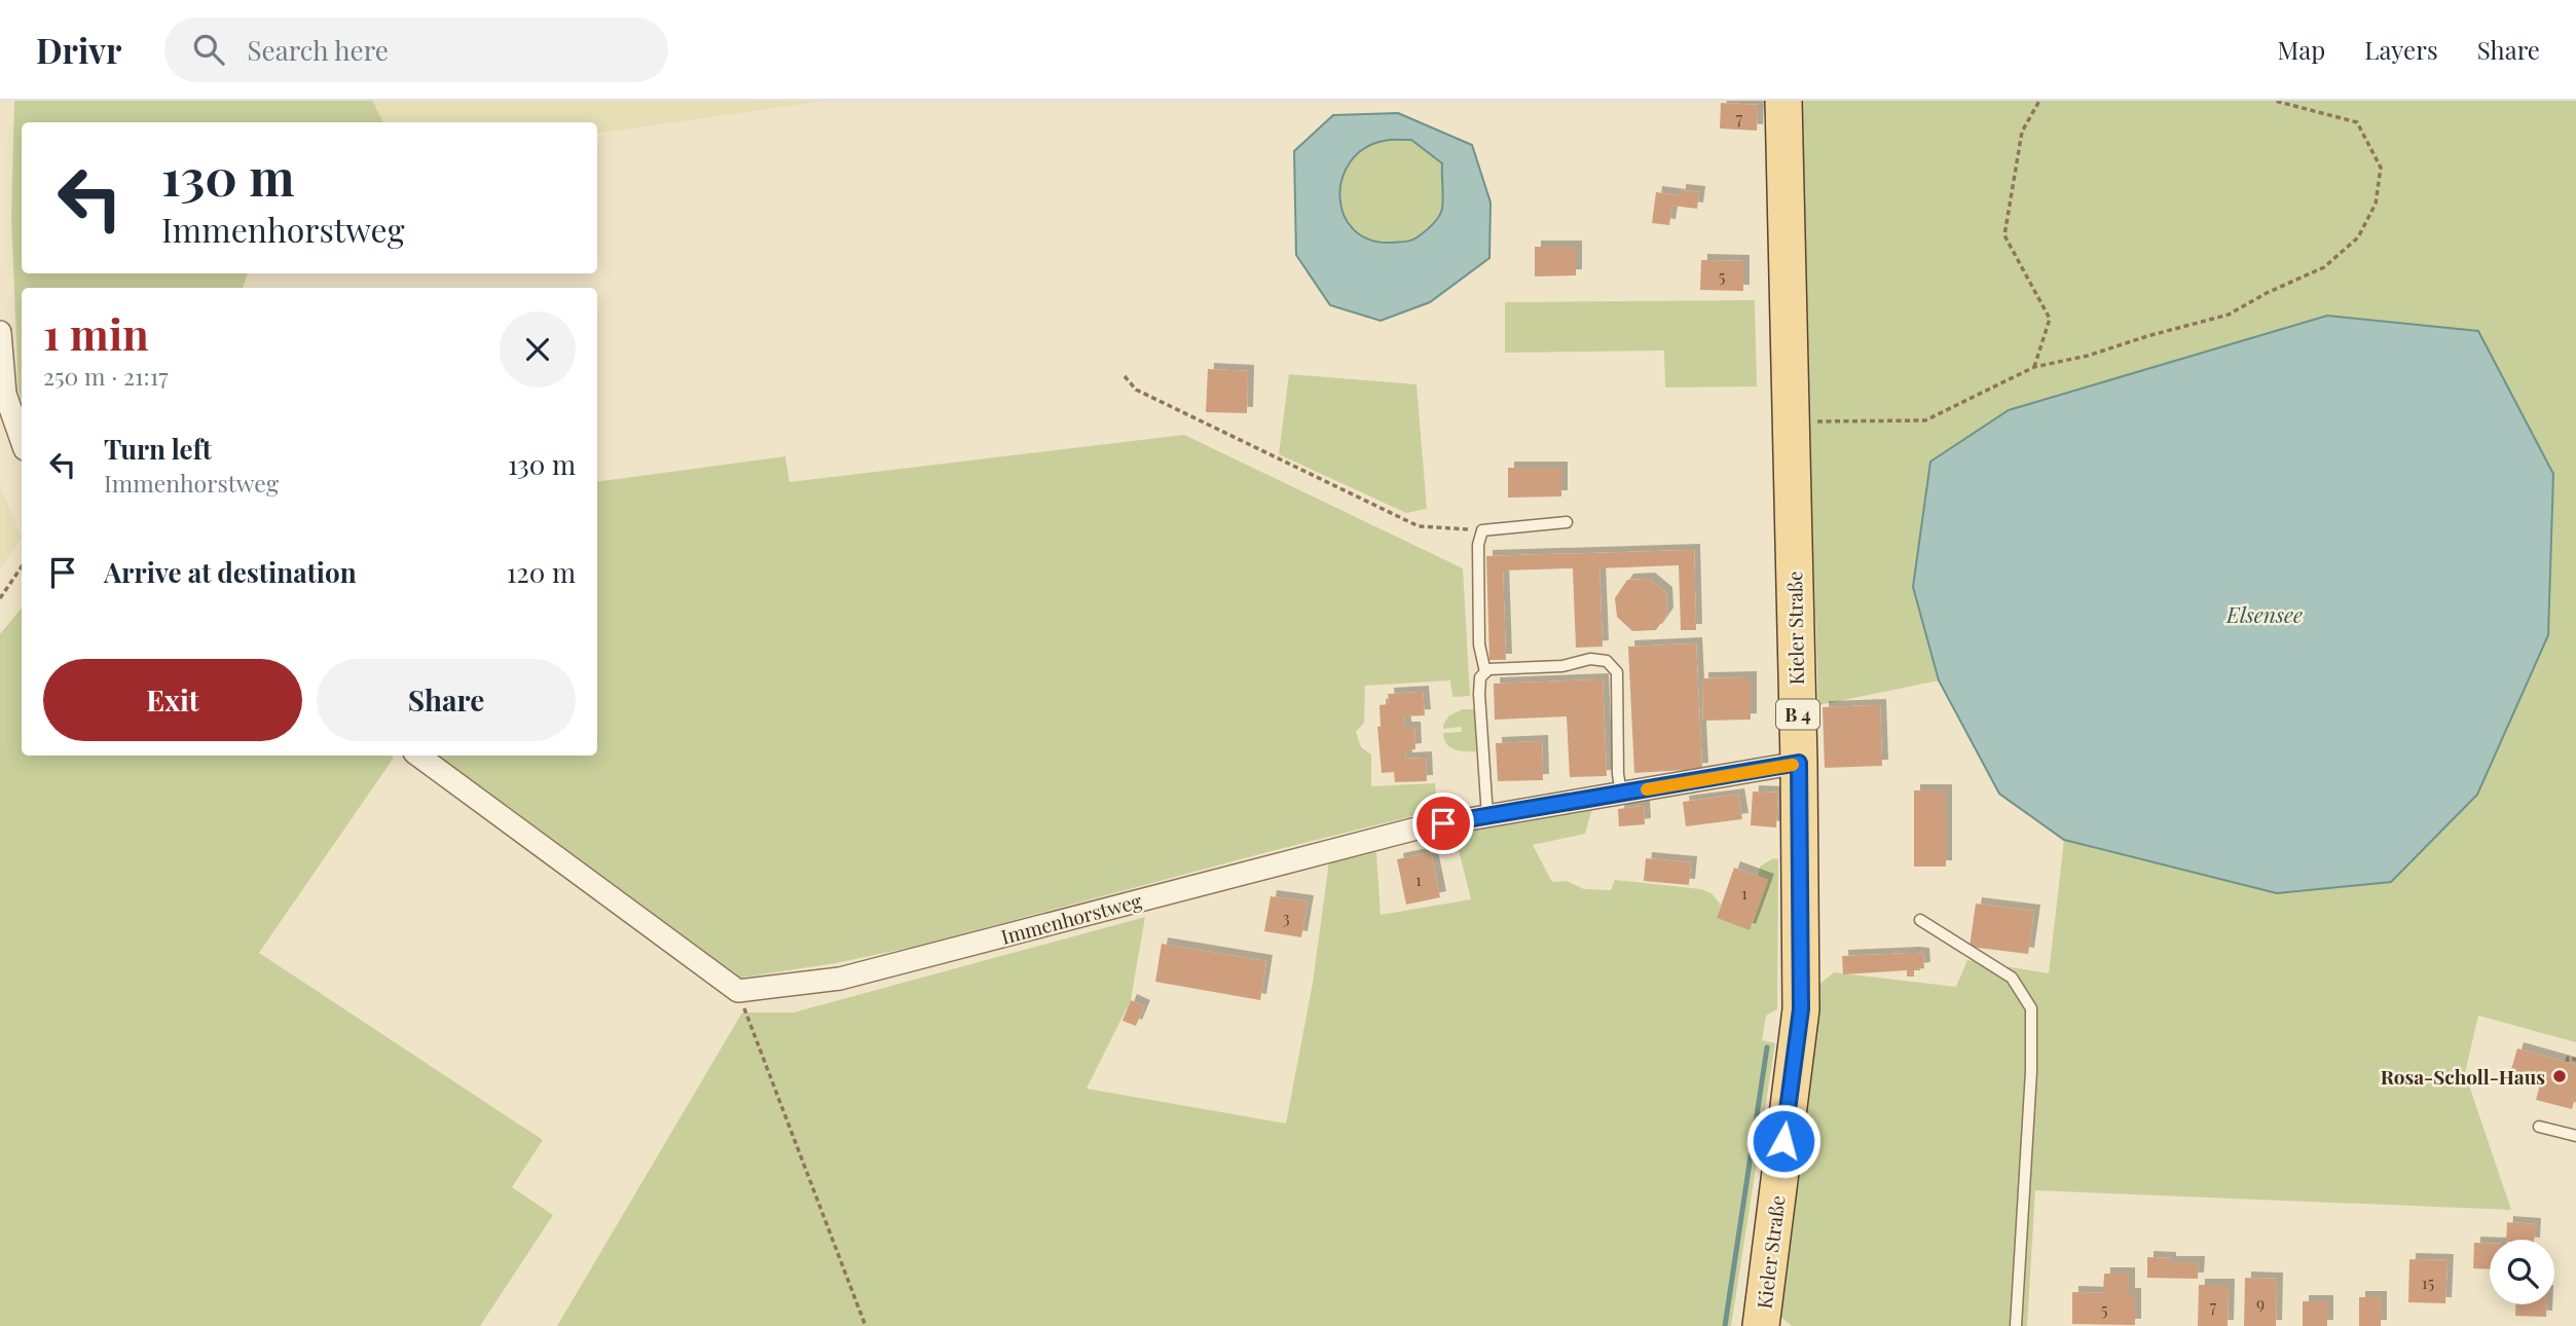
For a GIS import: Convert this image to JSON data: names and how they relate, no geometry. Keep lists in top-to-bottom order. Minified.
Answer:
{"streets":{"main road":["Kieler Straße","B 4"],"street":["Immenhorstweg"]},"crossings":[["Kieler Straße","Immenhorstweg"]],"water":["Elsensee"],"places":["Rosa-Scholl-Haus"],"house_numbers":["7","5","1","1","3","15","9","7","5"],"page":{"header":"Drivr","search":"Search here","nav":["Map","Layers","Share"],"turn":["130 m","Immenhorstweg"],"heading":["1 min","250 m · 21:17"],"list":[{"name":"Turn left","note":"Immenhorstweg","value":"130 m"},{"name":"Arrive at destination","value":"120 m"}],"buttons":["Exit","Share"]}}
